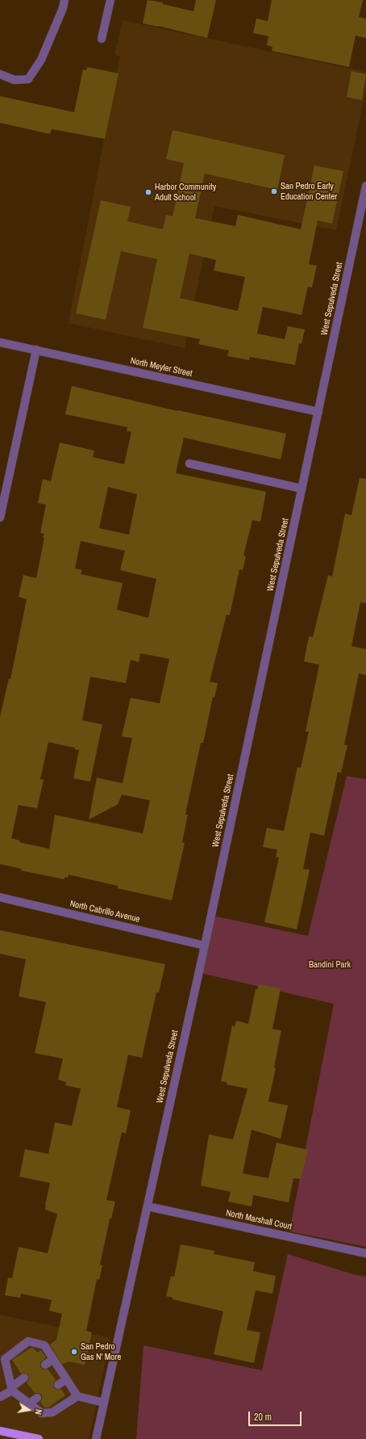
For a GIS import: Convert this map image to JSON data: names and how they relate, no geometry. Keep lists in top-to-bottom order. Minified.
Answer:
{"streets":{"street":["West Sepulveda Street","North Meyler Street","North Cabrillo Avenue","North Marshall Court"]},"crossings":[["West Sepulveda Street","North Meyler Street"],["West Sepulveda Street","North Cabrillo Avenue"],["West Sepulveda Street","North Marshall Court"]],"parks":["Bandini Park"],"places":["San Pedro Early Education Center","Harbor Community Adult School","San Pedro Gas N' More"],"scale_bar":"20 m","north":"right"}
